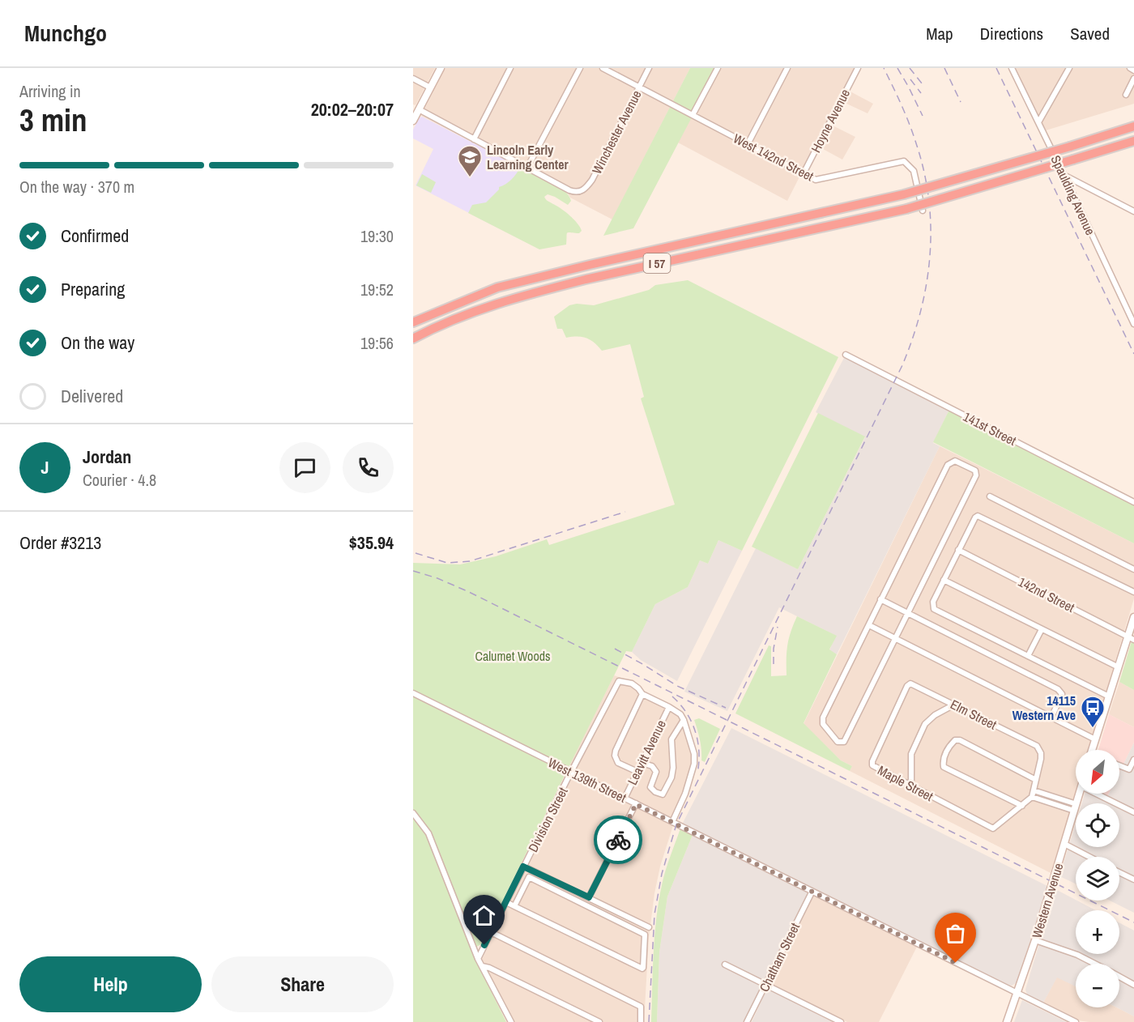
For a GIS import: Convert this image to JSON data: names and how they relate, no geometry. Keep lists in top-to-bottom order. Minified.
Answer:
{"streets":{"highway":["I 57"],"main road":["Western Avenue"],"street":["Hoyne Avenue","Winchester Avenue","West 142nd Street","Spaulding Avenue","141st Street","142nd Street","Elm Street","Leavitt Avenue","West 139th Street","Maple Street","Division Street","Chatham Street"]},"crossings":[["Hoyne Avenue","West 142nd Street"],["Winchester Avenue","West 142nd Street"],["Elm Street","Maple Street"],["Leavitt Avenue","West 139th Street"],["West 139th Street","Division Street"],["West 139th Street","Western Avenue"],["West 139th Street","Chatham Street"]],"parks":["Calumet Woods"],"places":{"school or university":["Lincoln Early Learning Center"],"bus stop":["14115 Western Ave"]},"north":"bottom left","page":{"header":"Munchgo","nav":["Map","Directions","Saved"],"heading":["3 min","Arriving in","20:02–20:07"],"panel":["Jordan","Courier · 4.8","Order #3213","$35.94"],"bar":"On the way · 370 m","list":[["Confirmed","19:30"],["Preparing","19:52"],["On the way","19:56"],"Delivered"],"round":"J","map_buttons":["+","−"],"buttons":["Help","Share"]}}
